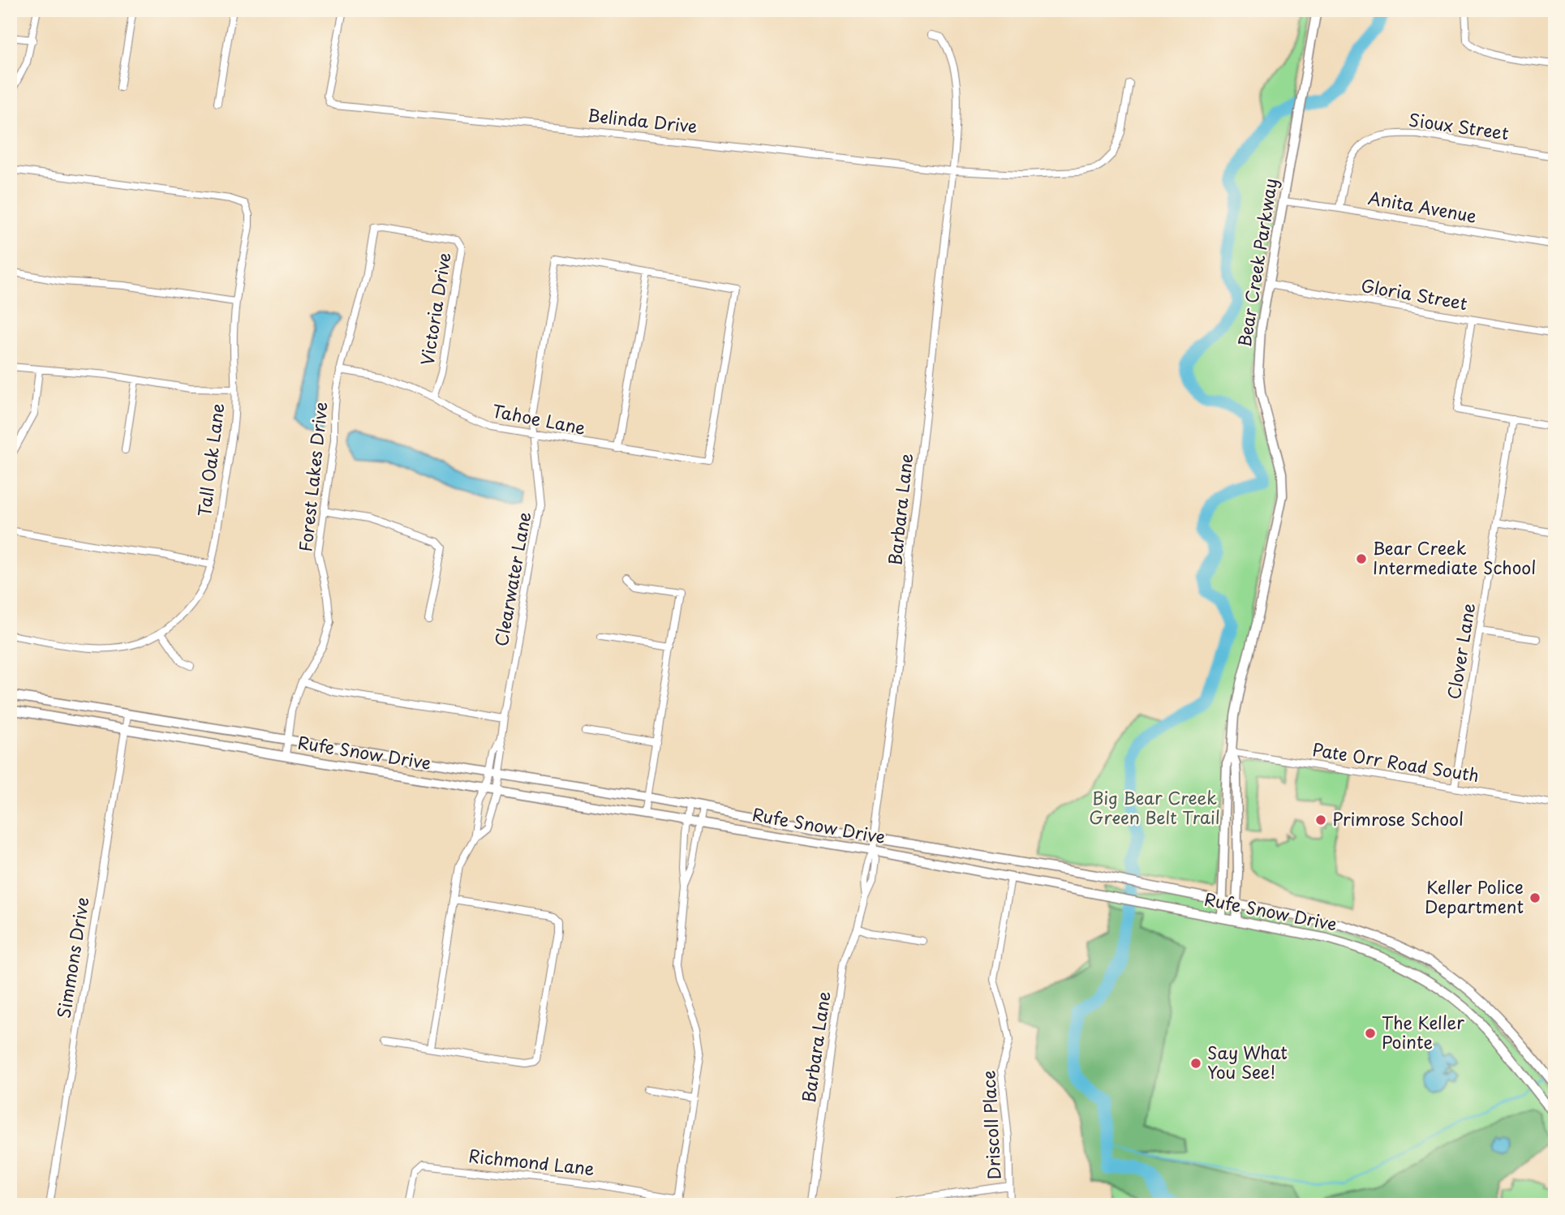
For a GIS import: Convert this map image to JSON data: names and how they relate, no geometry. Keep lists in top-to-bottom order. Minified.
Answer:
{"streets":{"main road":["Bear Creek Parkway","Rufe Snow Drive"],"street":["Belinda Drive","Sioux Street","Anita Avenue","Gloria Street","Victoria Drive","Tahoe Lane","Tall Oak Lane","Forest Lakes Drive","Barbara Lane","Clearwater Lane","Clover Lane","Pate Orr Road South","Simmons Drive","Driscoll Place","Richmond Lane"]},"crossings":[["Belinda Drive","Barbara Lane"],["Sioux Street","Anita Avenue"],["Anita Avenue","Bear Creek Parkway"],["Bear Creek Parkway","Gloria Street"],["Bear Creek Parkway","Rufe Snow Drive"],["Bear Creek Parkway","Pate Orr Road South"],["Victoria Drive","Tahoe Lane"],["Victoria Drive","Forest Lakes Drive"],["Tahoe Lane","Forest Lakes Drive"],["Tahoe Lane","Clearwater Lane"],["Forest Lakes Drive","Rufe Snow Drive"],["Barbara Lane","Rufe Snow Drive"],["Clearwater Lane","Rufe Snow Drive"],["Clover Lane","Pate Orr Road South"],["Rufe Snow Drive","Simmons Drive"],["Rufe Snow Drive","Driscoll Place"]],"parks":["Big Bear Creek Green Belt Trail"],"places":["Bear Creek Intermediate School","Primrose School","Keller Police Department","The Keller Pointe","Say What You See!"]}
